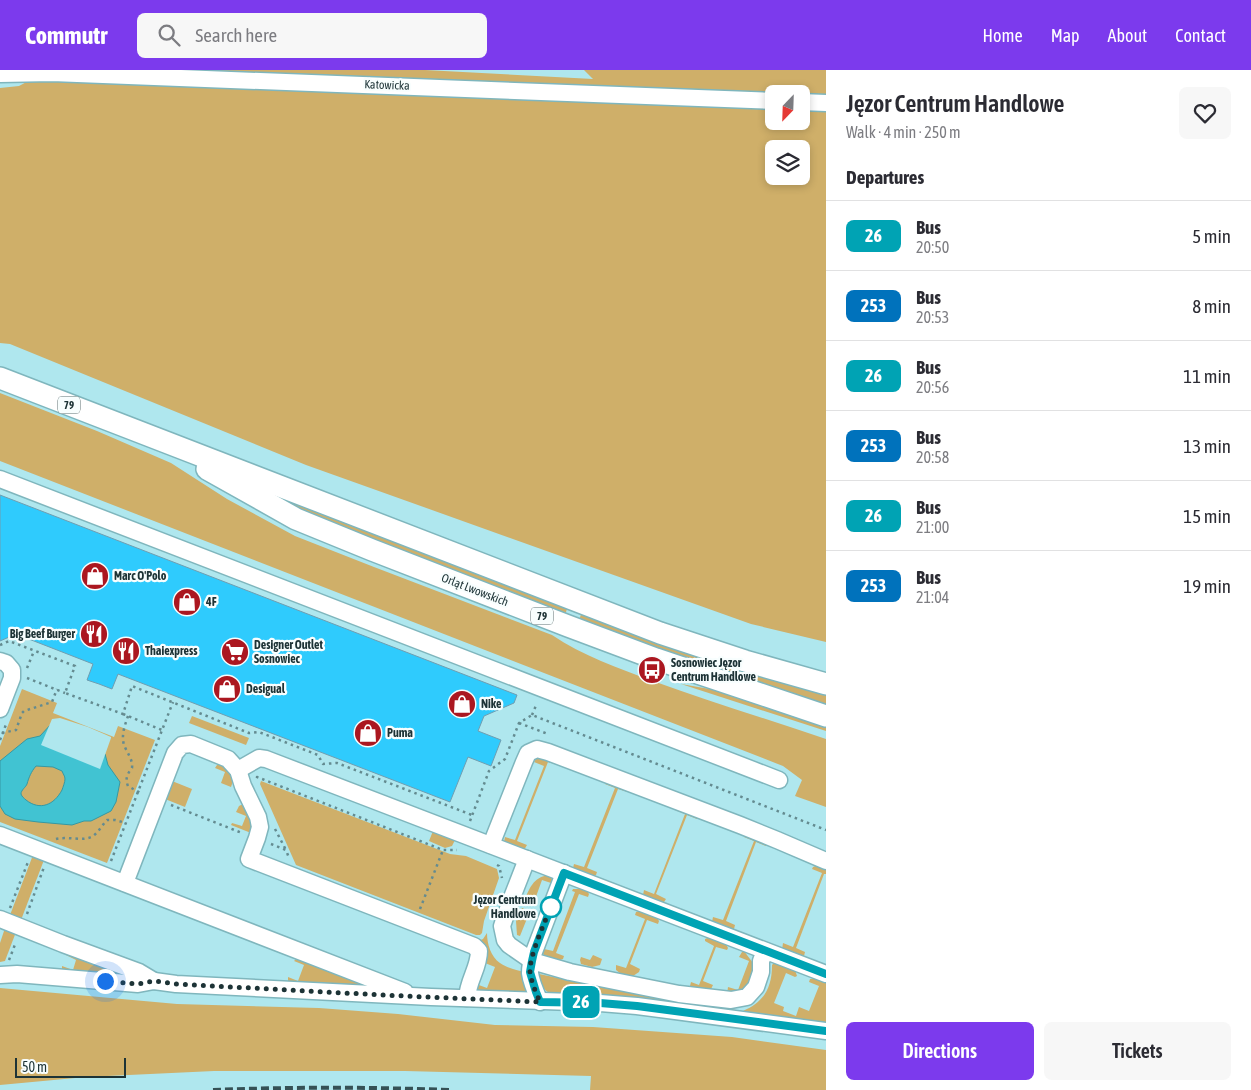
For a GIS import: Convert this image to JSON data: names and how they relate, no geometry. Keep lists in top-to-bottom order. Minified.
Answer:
{"streets":{"main road":["79","Orląt Lwowskich"],"lane":["Katowicka"]},"places":{"shop":["Marc O'Polo","4F","Desigual","Nike","Puma"],"restaurant":["Big Beef Burger","Thaiexpress"],"supermarket":["Designer Outlet Sosnowiec"],"bus stop":["Sosnowiec Jęzor Centrum Handlowe"],"other":["Jęzor Centrum Handlowe"]},"lines":["bus line 26"],"scale_bar":"50 m","north":"bottom left","page":{"header":"Commutr","search":"Search here","nav":["Home","Map","About","Contact"],"on_map":"26","heading":[["Jęzor Centrum Handlowe","Walk · 4 min · 250 m"],"Departures"],"list":[{"mark":"26","name":"Bus","note":"20:50","value":"5 min"},{"mark":"253","name":"Bus","note":"20:53","value":"8 min"},{"mark":"26","name":"Bus","note":"20:56","value":"11 min"},{"mark":"253","name":"Bus","note":"20:58","value":"13 min"},{"mark":"26","name":"Bus","note":"21:00","value":"15 min"},{"mark":"253","name":"Bus","note":"21:04","value":"19 min"}],"buttons":["Directions","Tickets"],"scale":"50 m"}}
